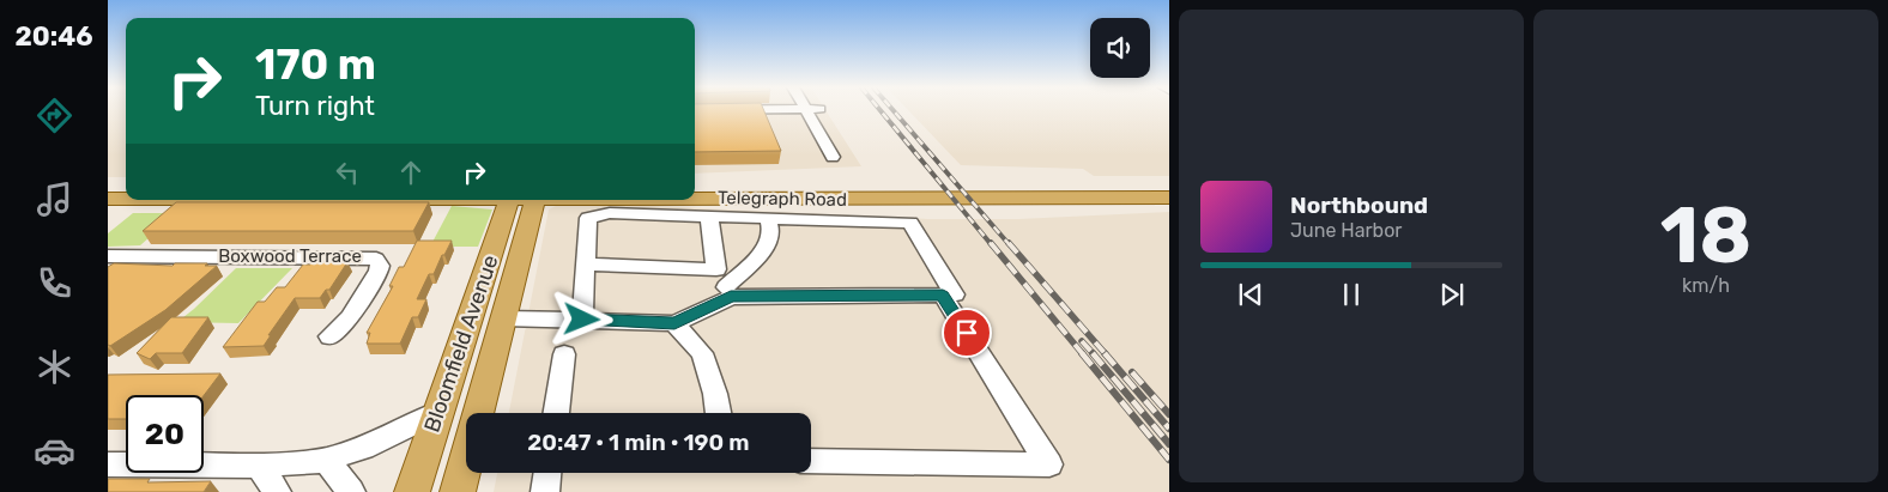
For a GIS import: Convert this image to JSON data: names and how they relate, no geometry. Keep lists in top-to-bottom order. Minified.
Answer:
{"streets":{"main road":["Telegraph Road","Bloomfield Avenue"],"street":["Boxwood Terrace"]},"page":{"tabs":"20:46","tile":["18","km/h"],"turn":["170 m","Turn right"],"song":["Northbound","June Harbor"],"limit":"20","trip":"20:47 · 1 min · 190 m"}}
